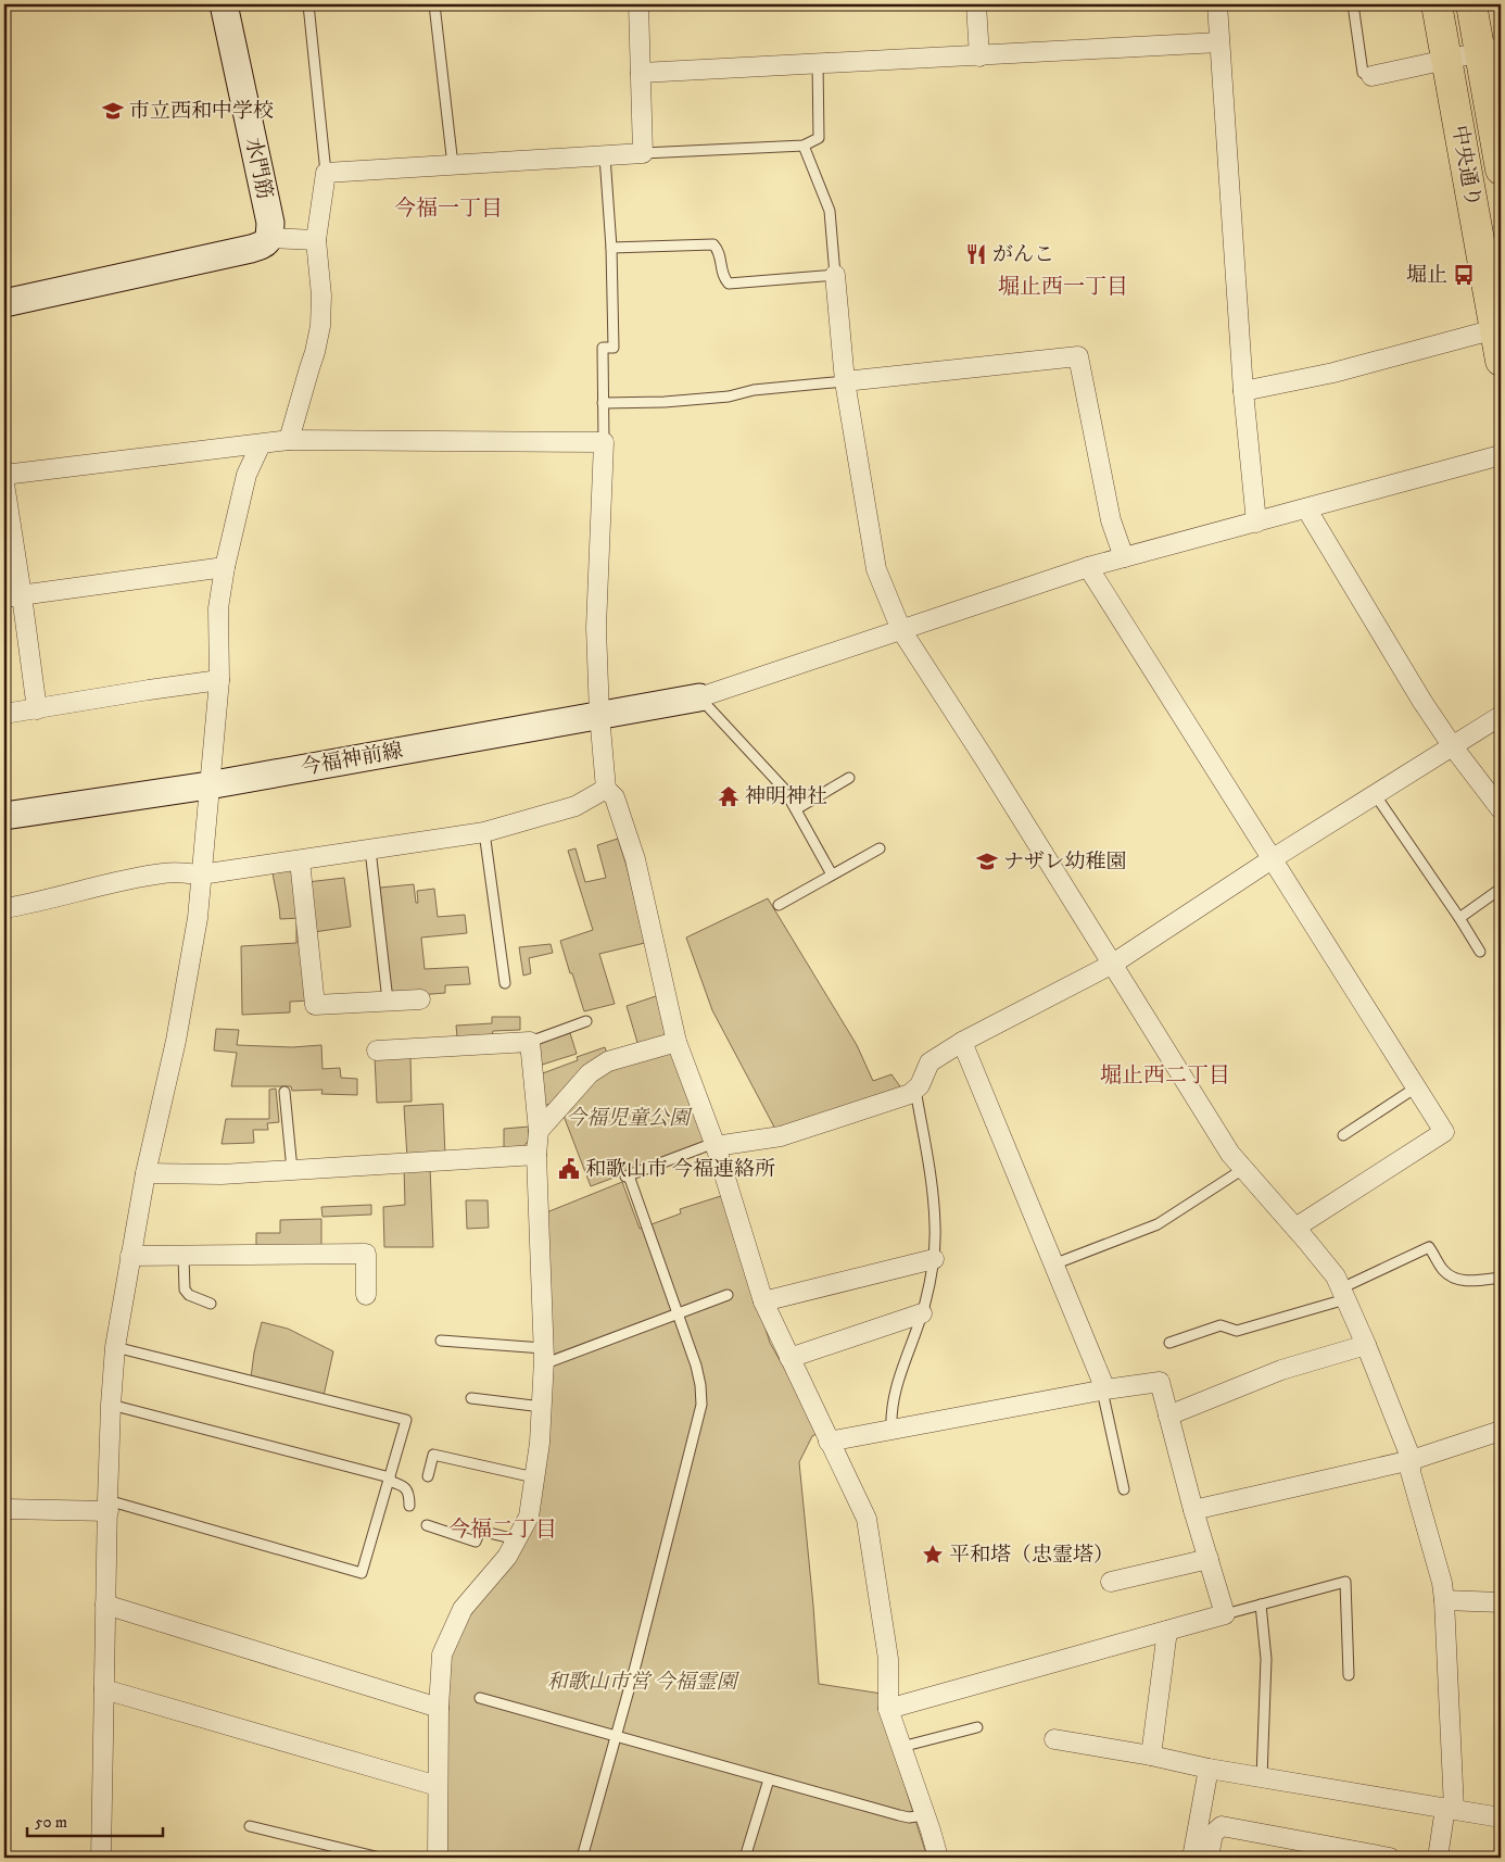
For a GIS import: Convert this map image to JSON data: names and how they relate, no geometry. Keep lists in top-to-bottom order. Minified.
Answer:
{"streets":{"highway":["中央通り"],"street":["水門筋","今福神前線"]},"districts":["今福一丁目","堀止西一丁目","堀止西二丁目","今福二丁目"],"parks":["今福児童公園","和歌山市営 今福霊園"],"places":{"school or university":["市立西和中学校","ナザレ幼稚園"],"restaurant":["がんこ"],"bus stop":["堀止"],"temple":["神明神社"],"public building":["和歌山市 今福連絡所"],"place":["平和塔（忠霊塔）"]},"scale_bar":"50 m"}
